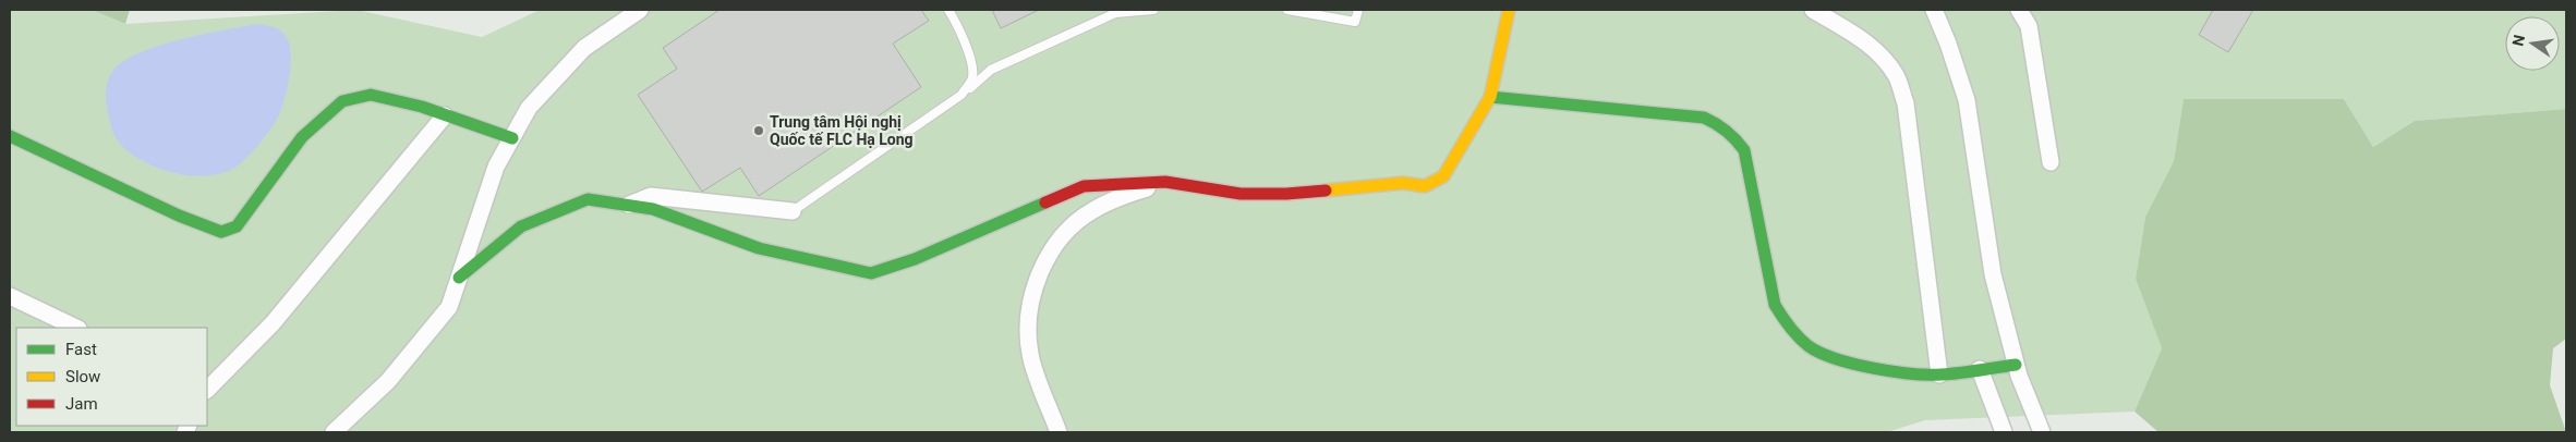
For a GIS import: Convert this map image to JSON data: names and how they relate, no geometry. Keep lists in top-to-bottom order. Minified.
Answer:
{"places":["Trung tâm Hội nghị Quốc tế FLC Hạ Long"],"legend":["Fast","Slow","Jam"],"north":"left"}
